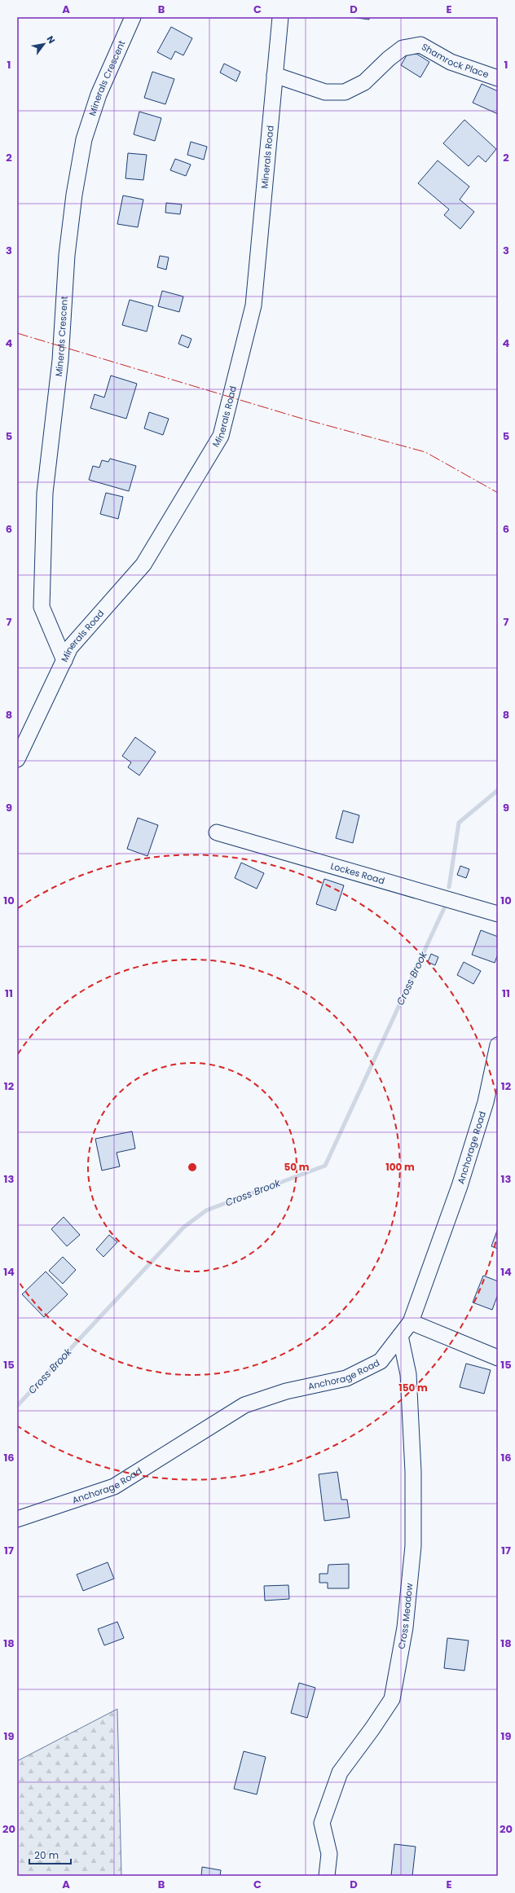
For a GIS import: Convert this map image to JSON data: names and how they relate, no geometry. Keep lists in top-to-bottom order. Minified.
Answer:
{"streets":{"street":["Shamrock Place","Minerals Crescent","Minerals Road","Lockes Road","Anchorage Road","Cross Meadow"]},"crossings":[["Shamrock Place","Minerals Road"],["Minerals Crescent","Minerals Road"],["Anchorage Road","Cross Meadow"]],"water":["Cross Brook"],"scale_bar":"20 m","north":"top right","grid":{"columns":["A","B","C","D","E"],"rows":["1","2","3","4","5","6","7","8","9","10","11","12","13","14","15","16","17","18","19","20"]},"rings":["50 m","100 m","150 m"]}
